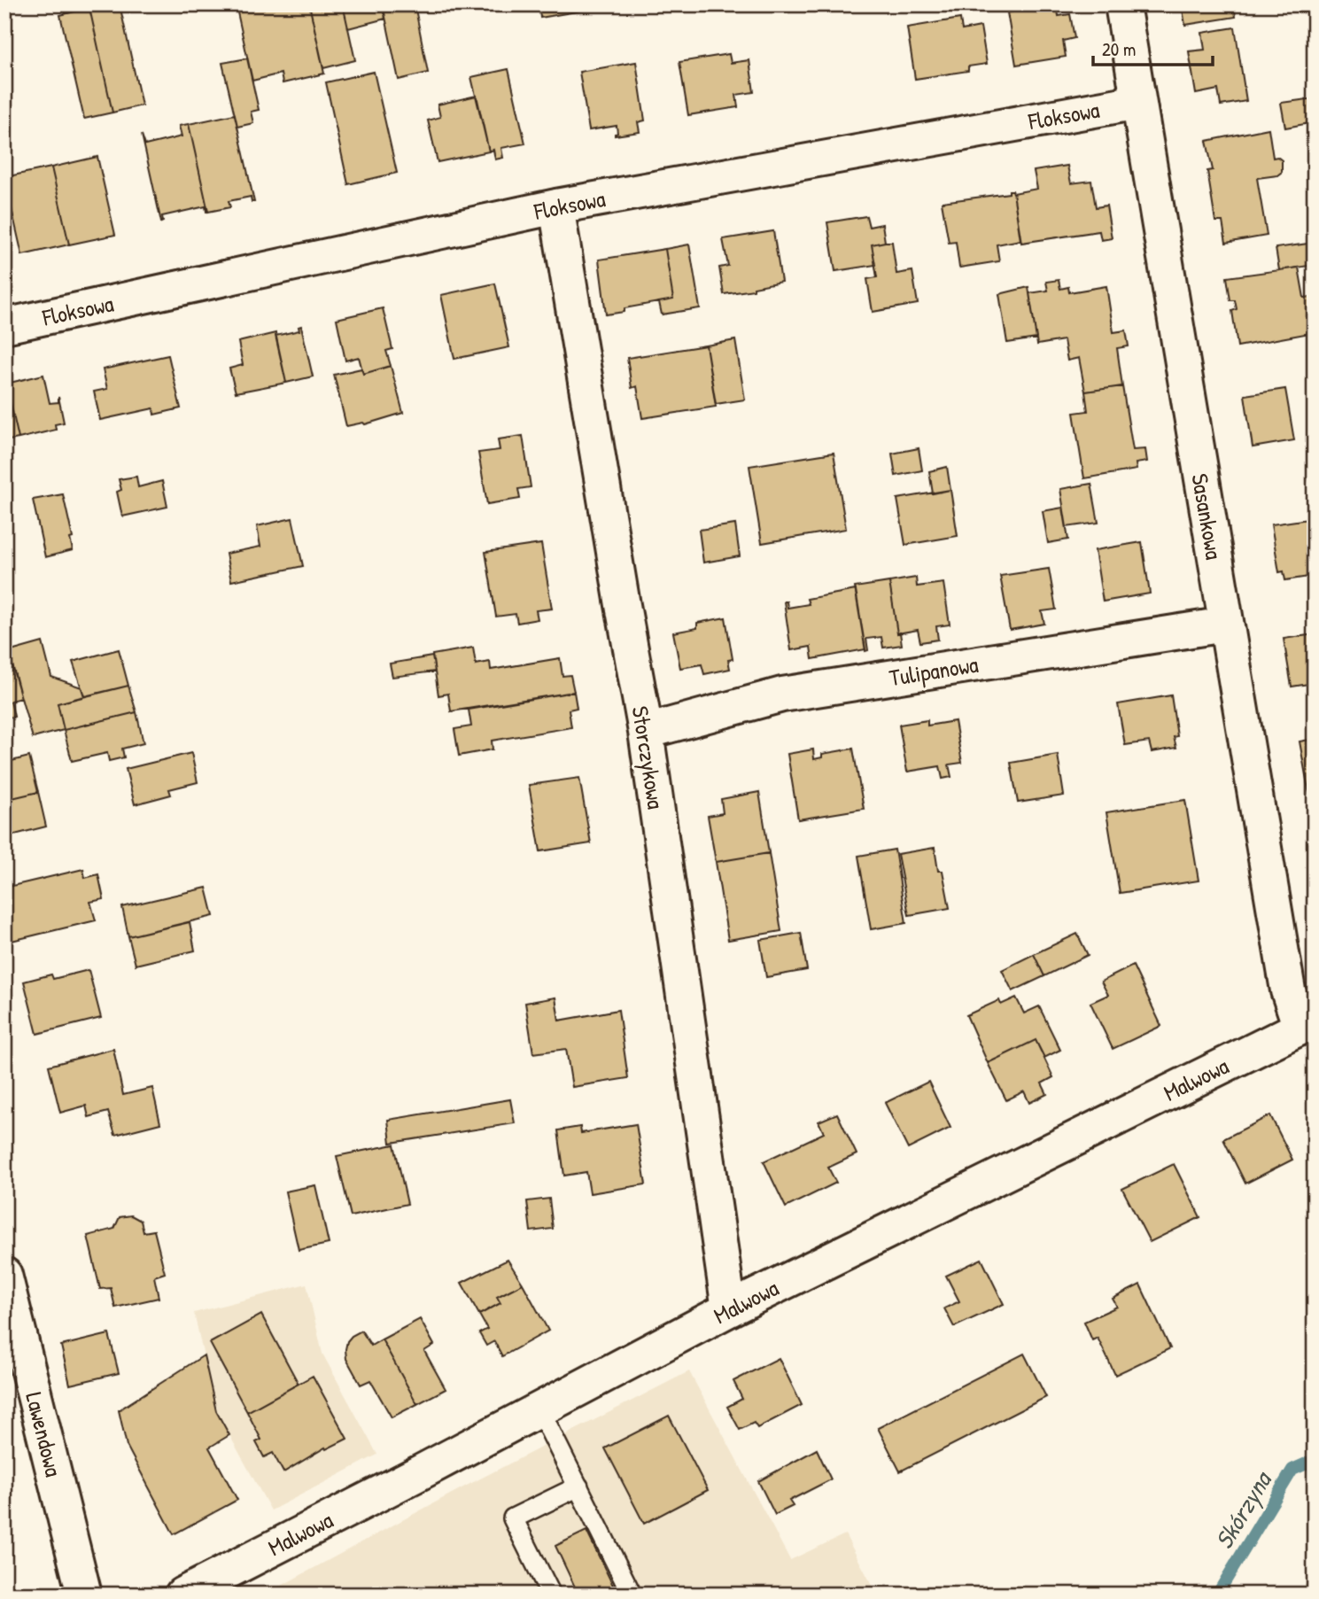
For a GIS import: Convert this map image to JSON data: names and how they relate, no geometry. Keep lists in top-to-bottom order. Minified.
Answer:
{"streets":{"street":["Floksowa","Sasankowa","Tulipanowa","Storczykowa","Malwowa","Lawendowa"]},"crossings":[["Floksowa","Sasankowa"],["Floksowa","Storczykowa"],["Sasankowa","Tulipanowa"],["Sasankowa","Malwowa"],["Tulipanowa","Storczykowa"],["Storczykowa","Malwowa"]],"water":["Skórzyna"],"scale_bar":"20 m"}
